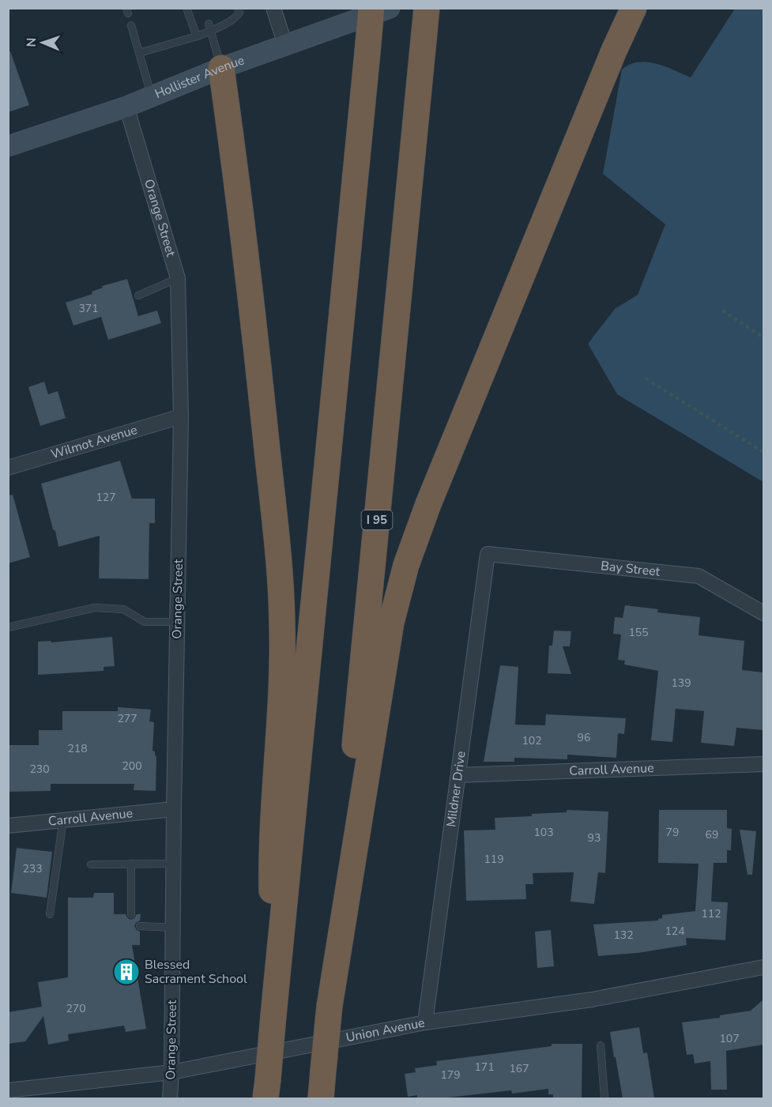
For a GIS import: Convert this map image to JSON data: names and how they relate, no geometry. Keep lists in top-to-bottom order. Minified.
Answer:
{"streets":{"highway":["I 95"],"main road":["Hollister Avenue"],"street":["Orange Street","Wilmot Avenue","Bay Street","Carroll Avenue","Mildner Drive","Union Avenue"]},"crossings":[["Hollister Avenue","Orange Street"],["Orange Street","Wilmot Avenue"],["Orange Street","Carroll Avenue"],["Orange Street","Union Avenue"],["Bay Street","Mildner Drive"],["Carroll Avenue","Mildner Drive"],["Mildner Drive","Union Avenue"]],"places":{"building":["Blessed Sacrament School"]},"house_numbers":["371","127","155","139","277","96","102","218","200","230","103","79","69","93","119","233","112","124","132","270","107","171","167","179"],"north":"left"}
